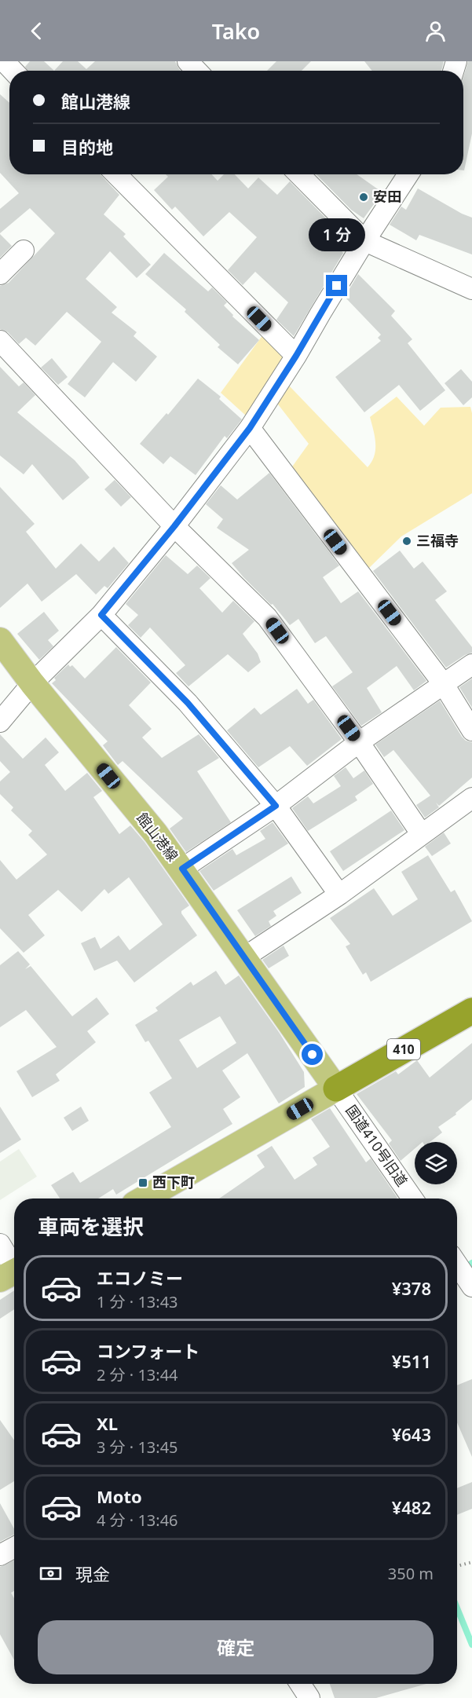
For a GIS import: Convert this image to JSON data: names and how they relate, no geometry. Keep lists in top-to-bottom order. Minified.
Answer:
{"streets":{"highway":["410"],"main road":["館山港線"],"street":["国道410号旧道"]},"crossings":[["館山港線","410"],["館山港線","国道410号旧道"],["410","国道410号旧道"]],"places":{"other":["安田","三福寺"],"transit":["西下町"]},"page":{"header":"Tako","banner":["館山港線","目的地"],"bubble":"1 分","heading":"車両を選択","list":[{"name":"エコノミー","note":"1 分 · 13:43","value":"¥378"},{"name":"コンフォート","note":"2 分 · 13:44","value":"¥511"},{"name":"XL","note":"3 分 · 13:45","value":"¥643"},{"name":"Moto","note":"4 分 · 13:46","value":"¥482"}],"pay":["現金","350 m"],"buttons":"確定"}}
